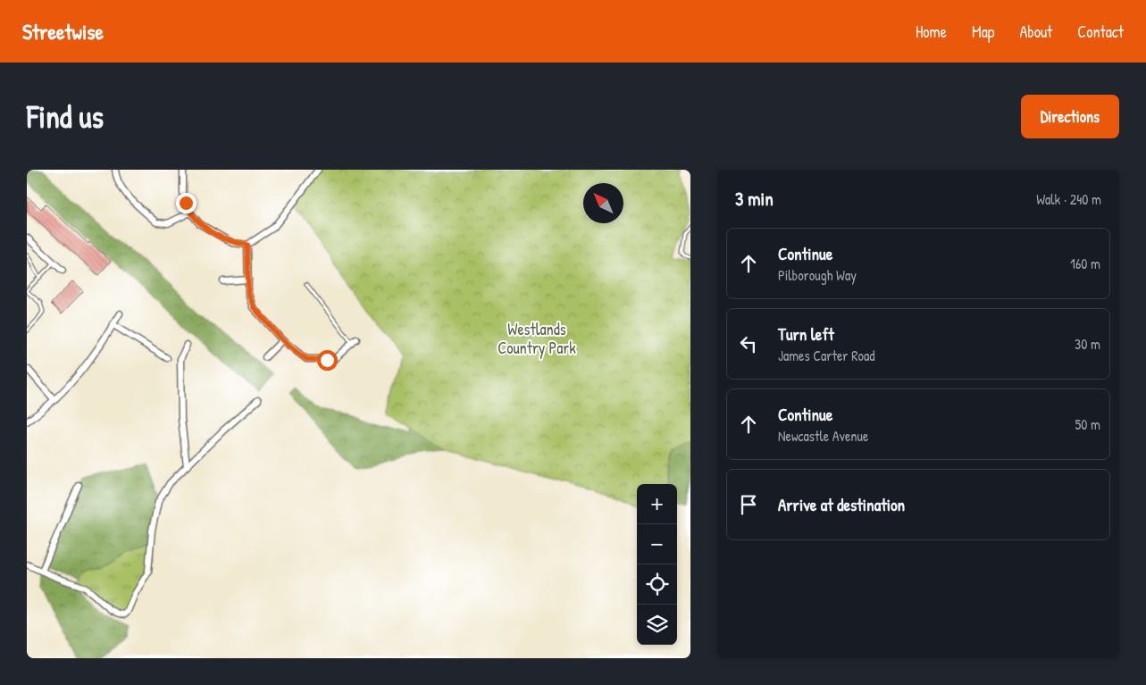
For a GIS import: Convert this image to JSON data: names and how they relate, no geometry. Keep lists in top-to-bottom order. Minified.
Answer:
{"parks":["Westlands Country Park"],"north":"top left","page":{"header":"Streetwise","nav":["Home","Map","About","Contact"],"buttons":"Directions","title":"Find us","heading":["3 min","Walk · 240 m"],"list":[["Continue","Pilborough Way","160 m"],["Turn left","James Carter Road","30 m"],["Continue","Newcastle Avenue","50 m"],"Arrive at destination"],"map_buttons":["+","−"]}}
